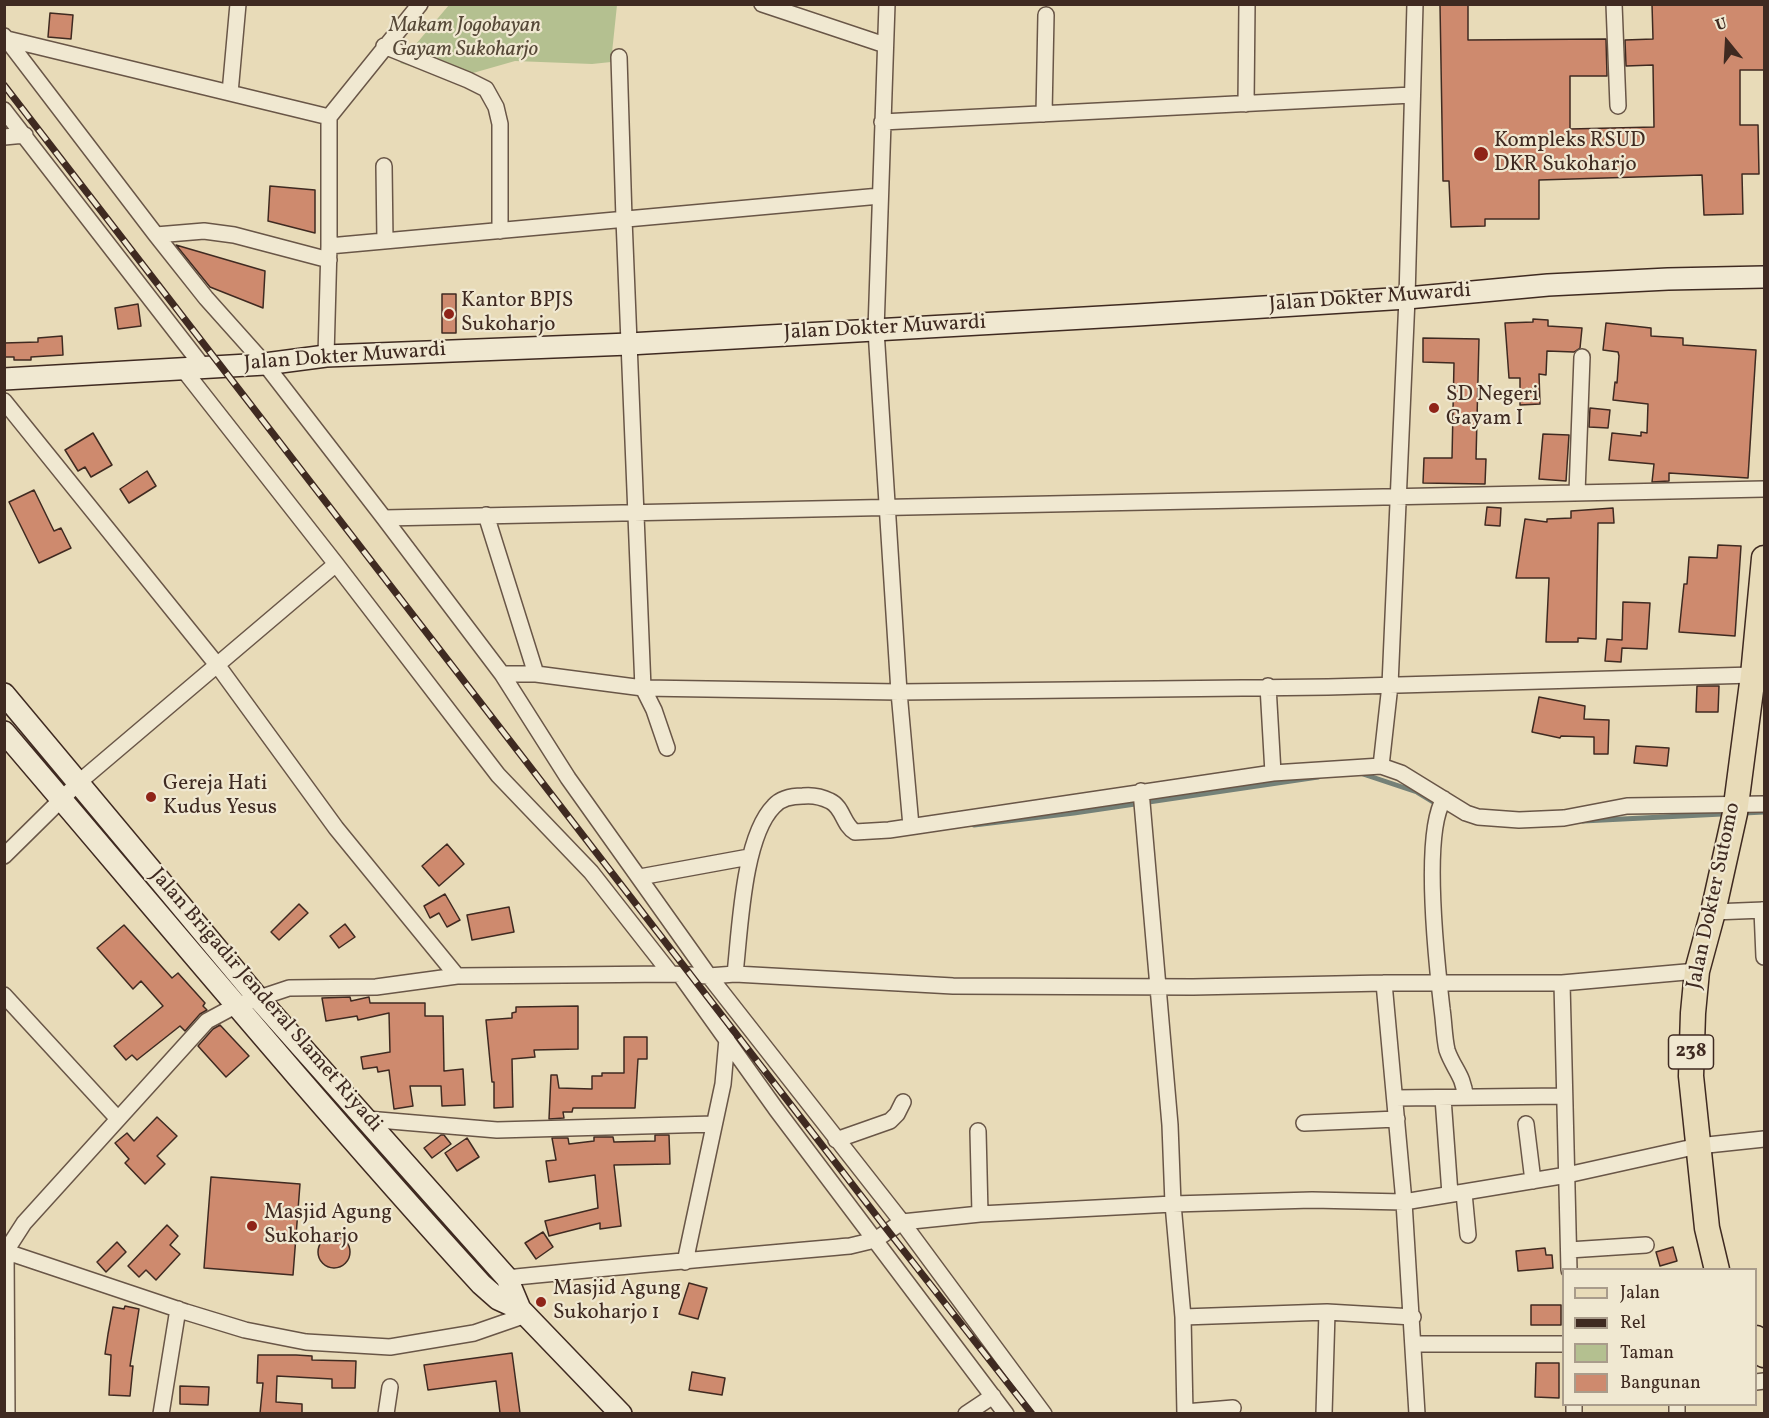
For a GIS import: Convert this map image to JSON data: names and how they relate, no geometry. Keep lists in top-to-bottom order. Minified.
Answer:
{"streets":{"main road":["Jalan Dokter Muwardi","Jalan Dokter Sutomo","Jalan Brigadir Jenderal Slamet Riyadi","238"]},"parks":["Makam Jogobayan Gayam Sukoharjo"],"places":["Kompleks RSUD DKR Sukoharjo","Kantor BPJS Sukoharjo","SD Negeri Gayam I","Gereja Hati Kudus Yesus","Masjid Agung Sukoharjo","Masjid Agung Sukoharjo 1"],"legend":["Jalan","Rel","Taman","Bangunan"],"north":"top"}
